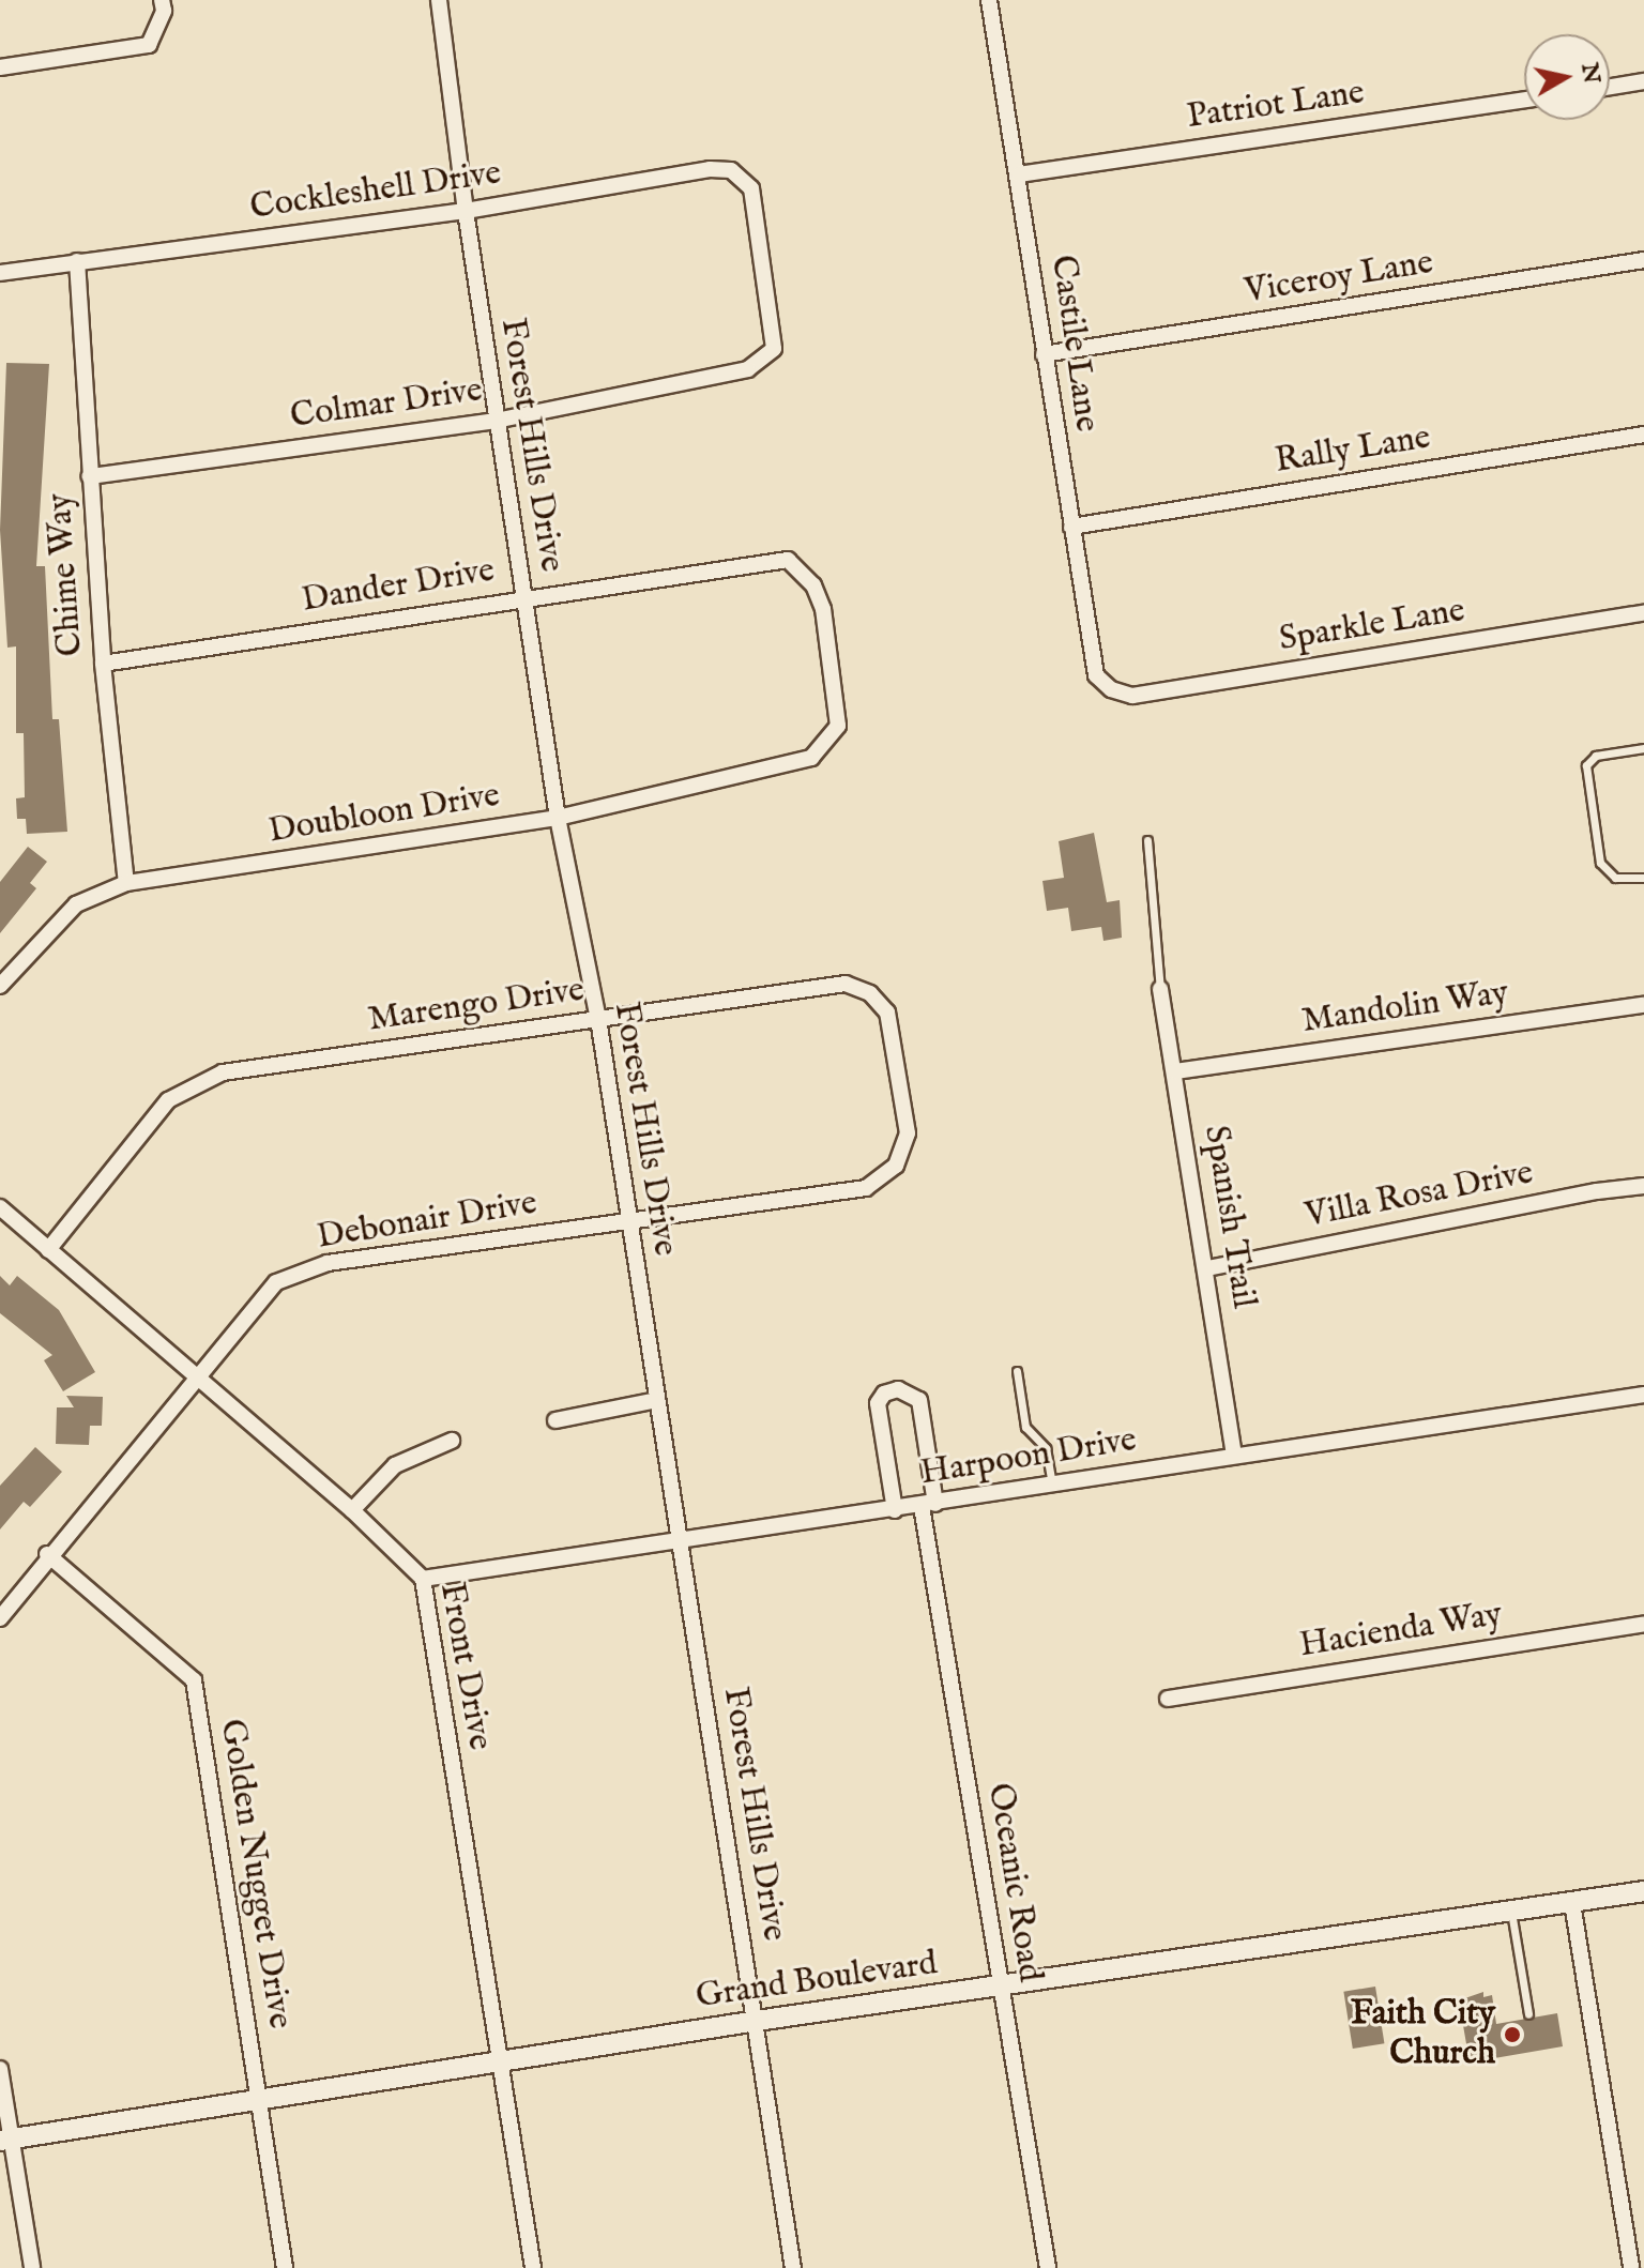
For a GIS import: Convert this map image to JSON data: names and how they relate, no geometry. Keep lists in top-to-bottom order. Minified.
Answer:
{"streets":{"street":["Patriot Lane","Cockleshell Drive","Viceroy Lane","Castile Lane","Colmar Drive","Forest Hills Drive","Rally Lane","Chime Way","Dander Drive","Sparkle Lane","Doubloon Drive","Marengo Drive","Mandolin Way","Villa Rosa Drive","Spanish Trail","Debonair Drive","Harpoon Drive","Hacienda Way","Front Drive","Golden Nugget Drive","Oceanic Road","Grand Boulevard"]},"crossings":[["Patriot Lane","Castile Lane"],["Cockleshell Drive","Colmar Drive"],["Cockleshell Drive","Forest Hills Drive"],["Cockleshell Drive","Chime Way"],["Viceroy Lane","Castile Lane"],["Castile Lane","Rally Lane"],["Castile Lane","Sparkle Lane"],["Colmar Drive","Forest Hills Drive"],["Colmar Drive","Chime Way"],["Forest Hills Drive","Dander Drive"],["Forest Hills Drive","Doubloon Drive"],["Forest Hills Drive","Marengo Drive"],["Forest Hills Drive","Debonair Drive"],["Forest Hills Drive","Harpoon Drive"],["Forest Hills Drive","Grand Boulevard"],["Chime Way","Dander Drive"],["Chime Way","Doubloon Drive"],["Dander Drive","Doubloon Drive"],["Marengo Drive","Debonair Drive"],["Marengo Drive","Front Drive"],["Mandolin Way","Spanish Trail"],["Villa Rosa Drive","Spanish Trail"],["Spanish Trail","Harpoon Drive"],["Debonair Drive","Front Drive"],["Debonair Drive","Golden Nugget Drive"],["Harpoon Drive","Front Drive"],["Harpoon Drive","Oceanic Road"],["Front Drive","Grand Boulevard"],["Golden Nugget Drive","Grand Boulevard"],["Oceanic Road","Grand Boulevard"]],"places":["Faith City Church"],"north":"right"}
